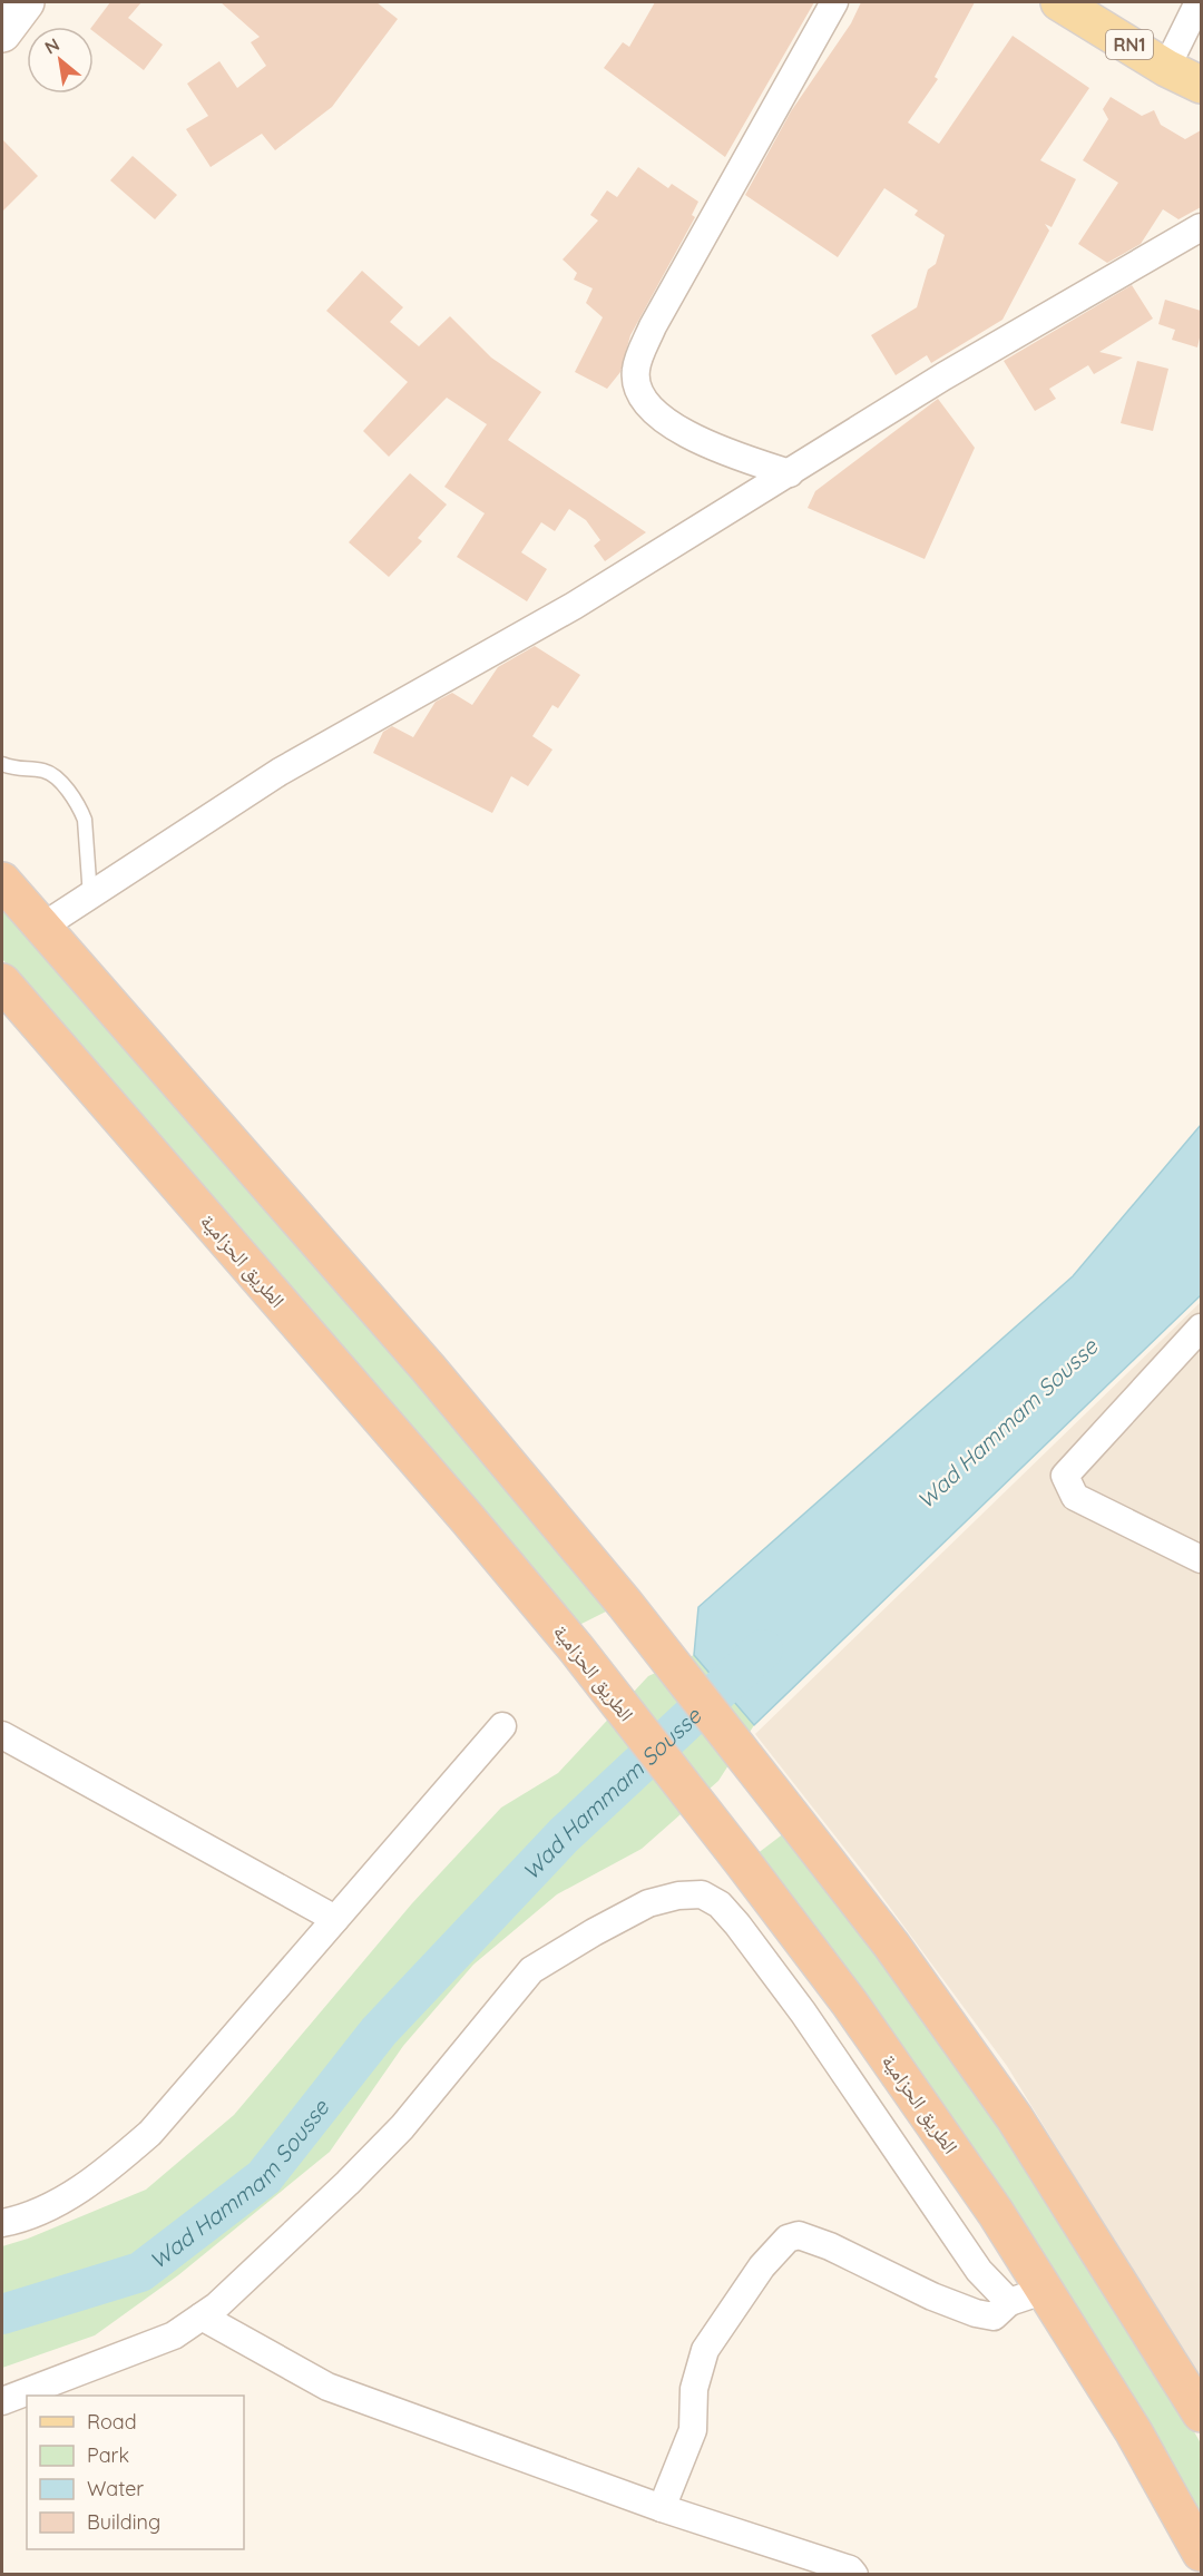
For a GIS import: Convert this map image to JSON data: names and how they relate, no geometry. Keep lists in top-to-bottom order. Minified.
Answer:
{"streets":{"highway":["الطريق الحزامية"],"main road":["RN1"]},"water":["Wad Hammam Sousse"],"legend":["Road","Park","Water","Building"],"north":"top left"}
